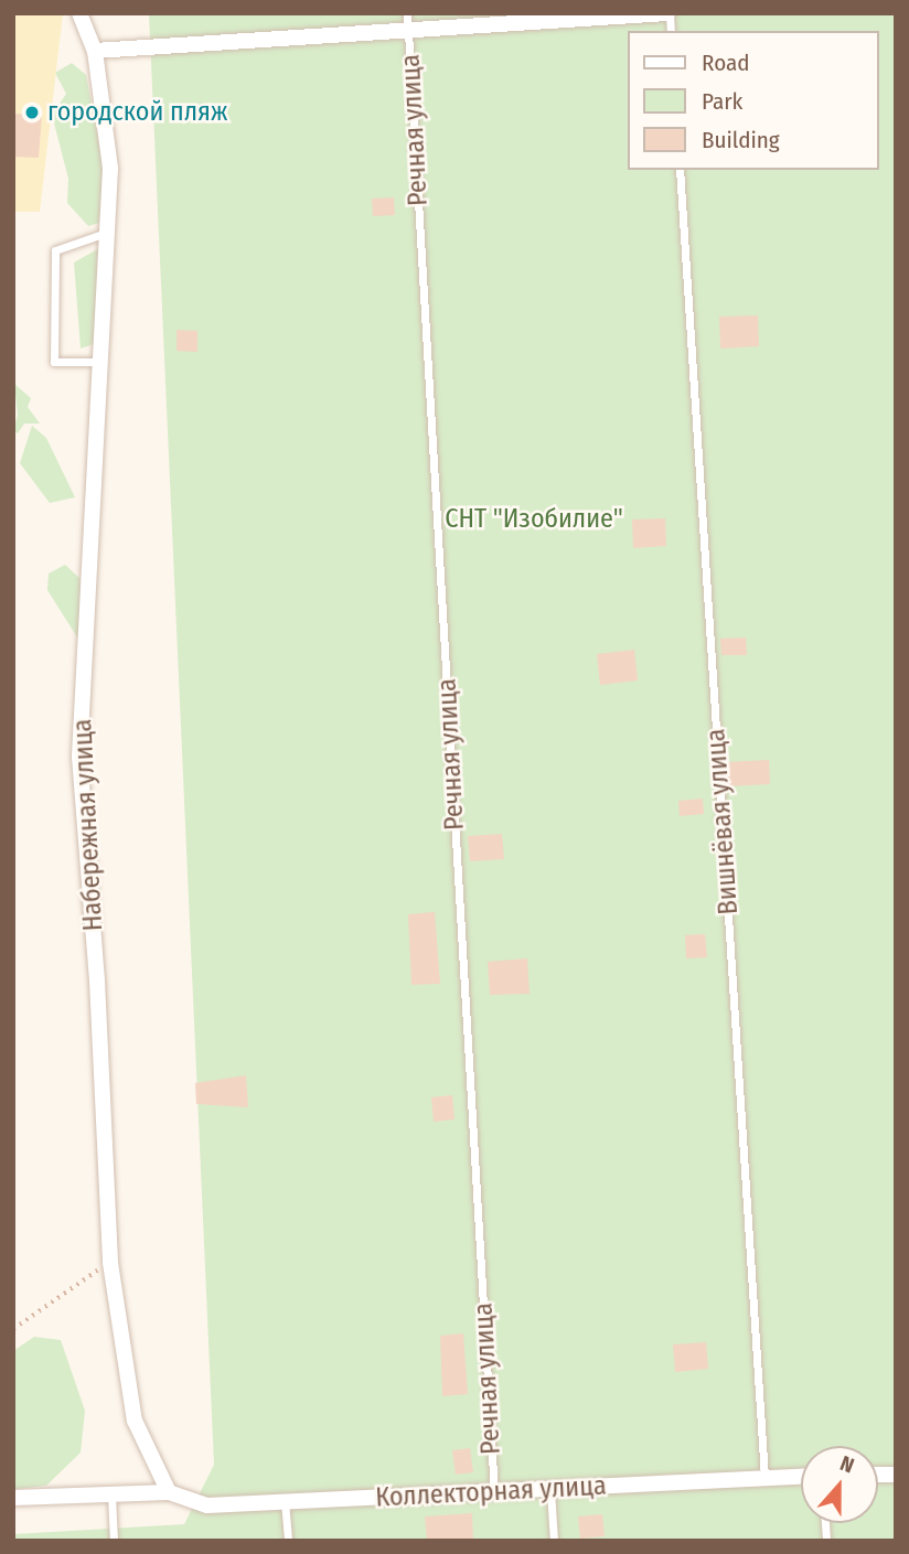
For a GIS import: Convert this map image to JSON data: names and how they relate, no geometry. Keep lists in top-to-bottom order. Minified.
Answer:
{"streets":{"street":["Набережная улица","Коллекторная улица"],"lane":["Речная улица","Вишнёвая улица"]},"crossings":[["Речная улица","Коллекторная улица"],["Вишнёвая улица","Коллекторная улица"],["Набережная улица","Коллекторная улица"]],"parks":["СНТ \"Изобилие\""],"places":["городской пляж"],"legend":["Road","Park","Building"],"north":"top"}
